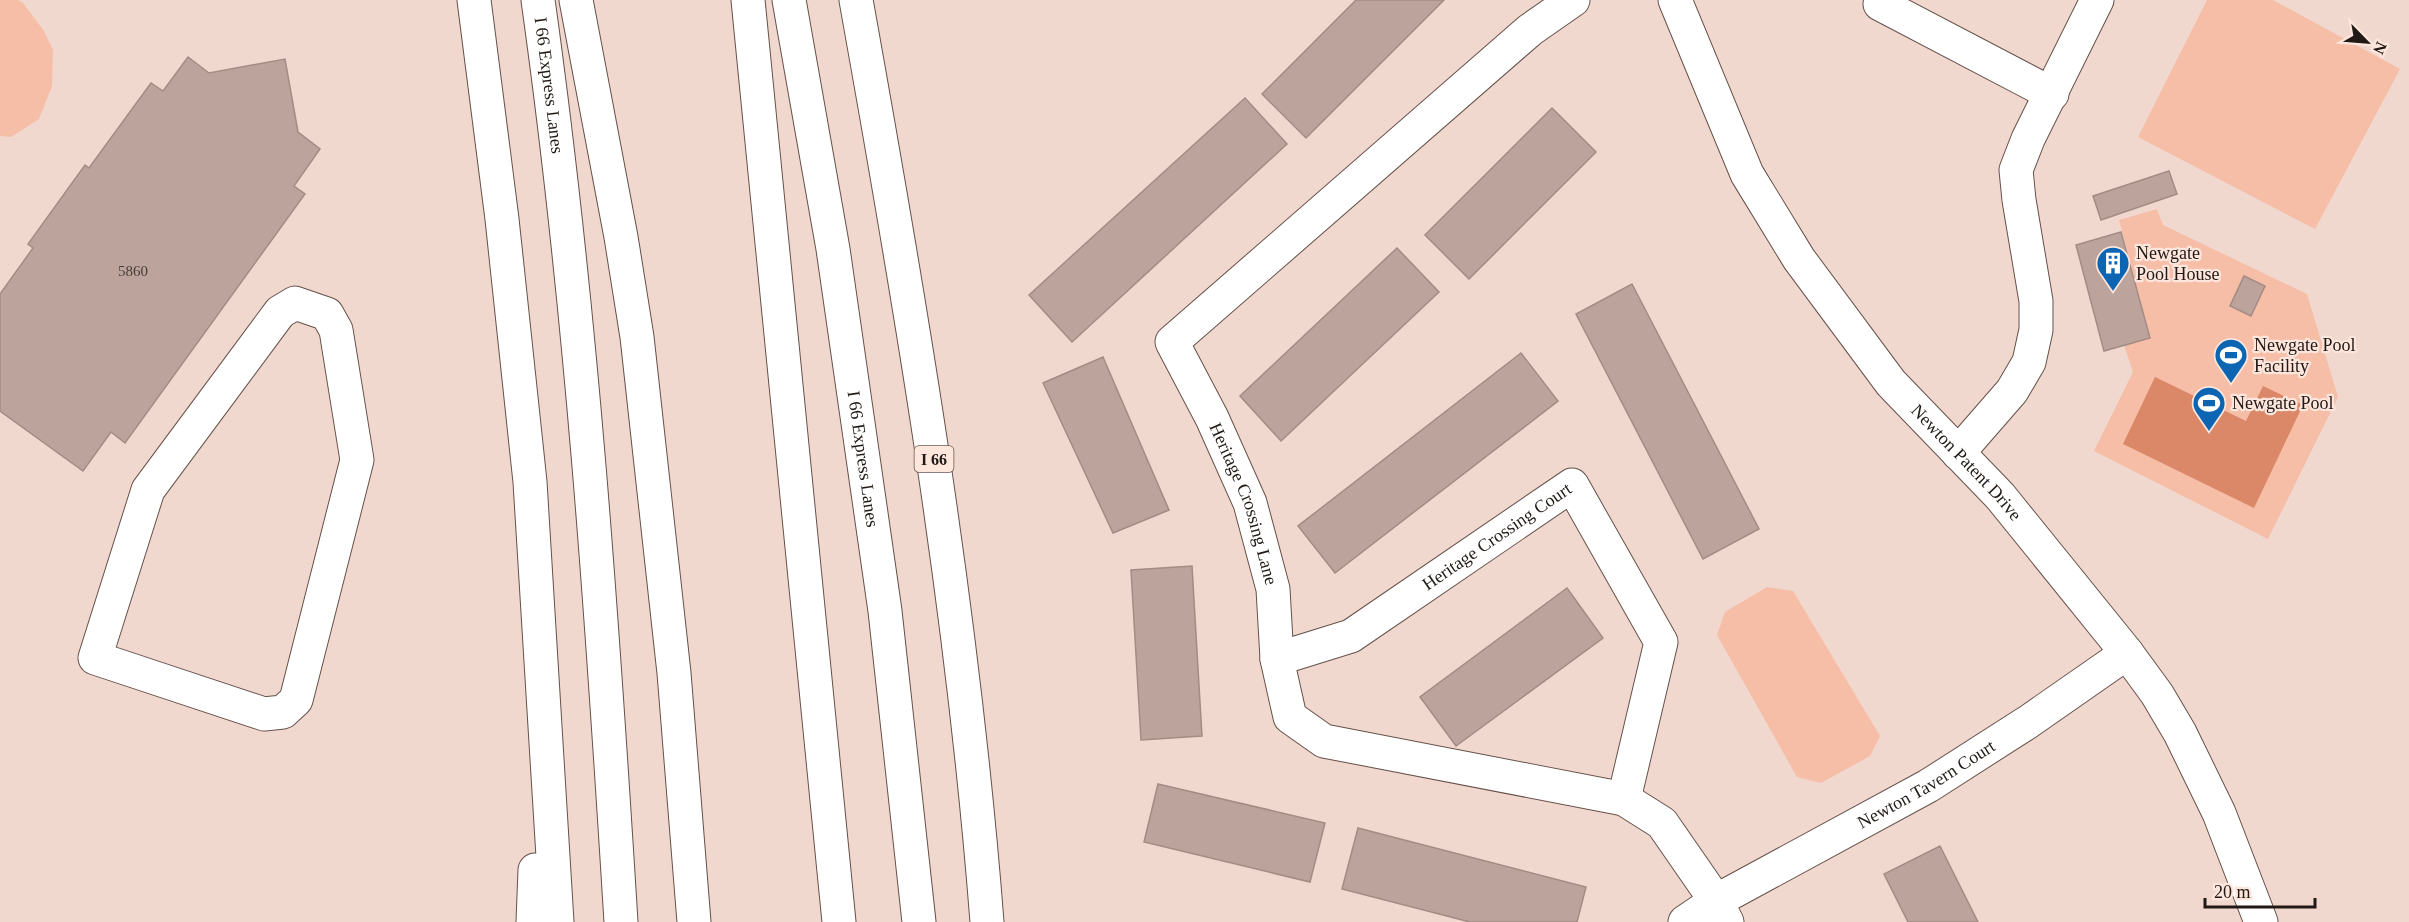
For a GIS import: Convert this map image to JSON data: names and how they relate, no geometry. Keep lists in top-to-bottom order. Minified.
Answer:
{"streets":{"main road":["I 66 Express Lanes","I 66","Newton Patent Drive","Heritage Crossing Lane","Heritage Crossing Court","Newton Tavern Court"]},"crossings":[["Newton Patent Drive","Newton Tavern Court"],["Heritage Crossing Lane","Heritage Crossing Court"],["Heritage Crossing Lane","Newton Tavern Court"]],"places":{"building":["Newgate Pool House"],"sports":["Newgate Pool Facility","Newgate Pool"]},"house_numbers":["5860"],"scale_bar":"20 m","north":"bottom right"}
